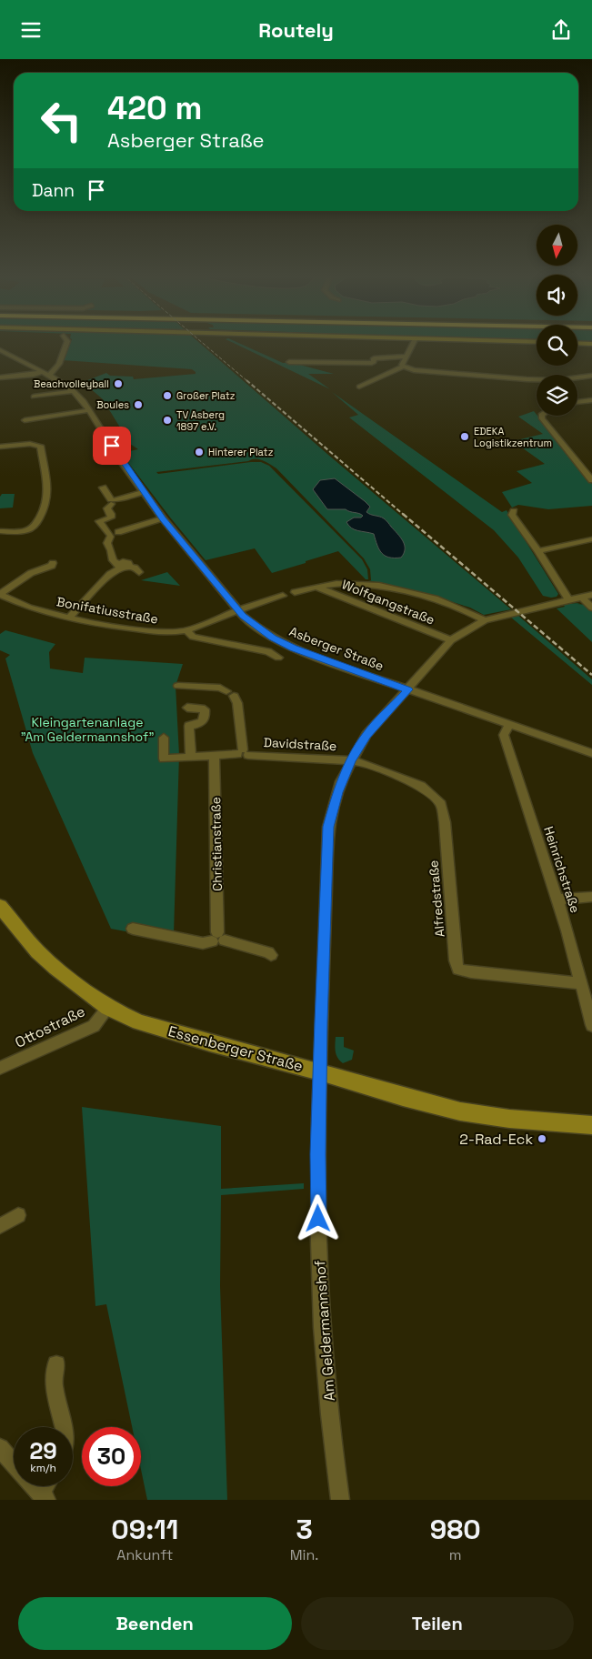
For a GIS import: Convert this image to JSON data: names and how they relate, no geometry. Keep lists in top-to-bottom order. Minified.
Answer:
{"streets":{"main road":["Essenberger Straße"],"street":["Wolfgangstraße","Bonifatiusstraße","Asberger Straße","Davidstraße","Christianstraße","Heinrichstraße","Alfredstraße","Ottostraße","Am Geldermannshof"]},"crossings":[["Wolfgangstraße","Am Geldermannshof"],["Bonifatiusstraße","Asberger Straße"],["Asberger Straße","Heinrichstraße"],["Asberger Straße","Am Geldermannshof"],["Davidstraße","Christianstraße"],["Davidstraße","Alfredstraße"],["Davidstraße","Am Geldermannshof"],["Heinrichstraße","Alfredstraße"],["Alfredstraße","Am Geldermannshof"],["Ottostraße","Essenberger Straße"],["Essenberger Straße","Am Geldermannshof"]],"parks":["Kleingartenanlage \"Am Geldermannshof\""],"places":["Beachvolleyball","Großer Platz","Boules","TV Asberg 1897 e.V.","EDEKA Logistikzentrum","Hinterer Platz","2-Rad-Eck"],"north":"bottom","page":{"header":"Routely","turn":["420 m","Asberger Straße"],"then":"Dann","speed":"29 km/h","limit":"30","eta":["09:11","Ankunft","3","Min.","980","m"],"buttons":["Beenden","Teilen"]}}
